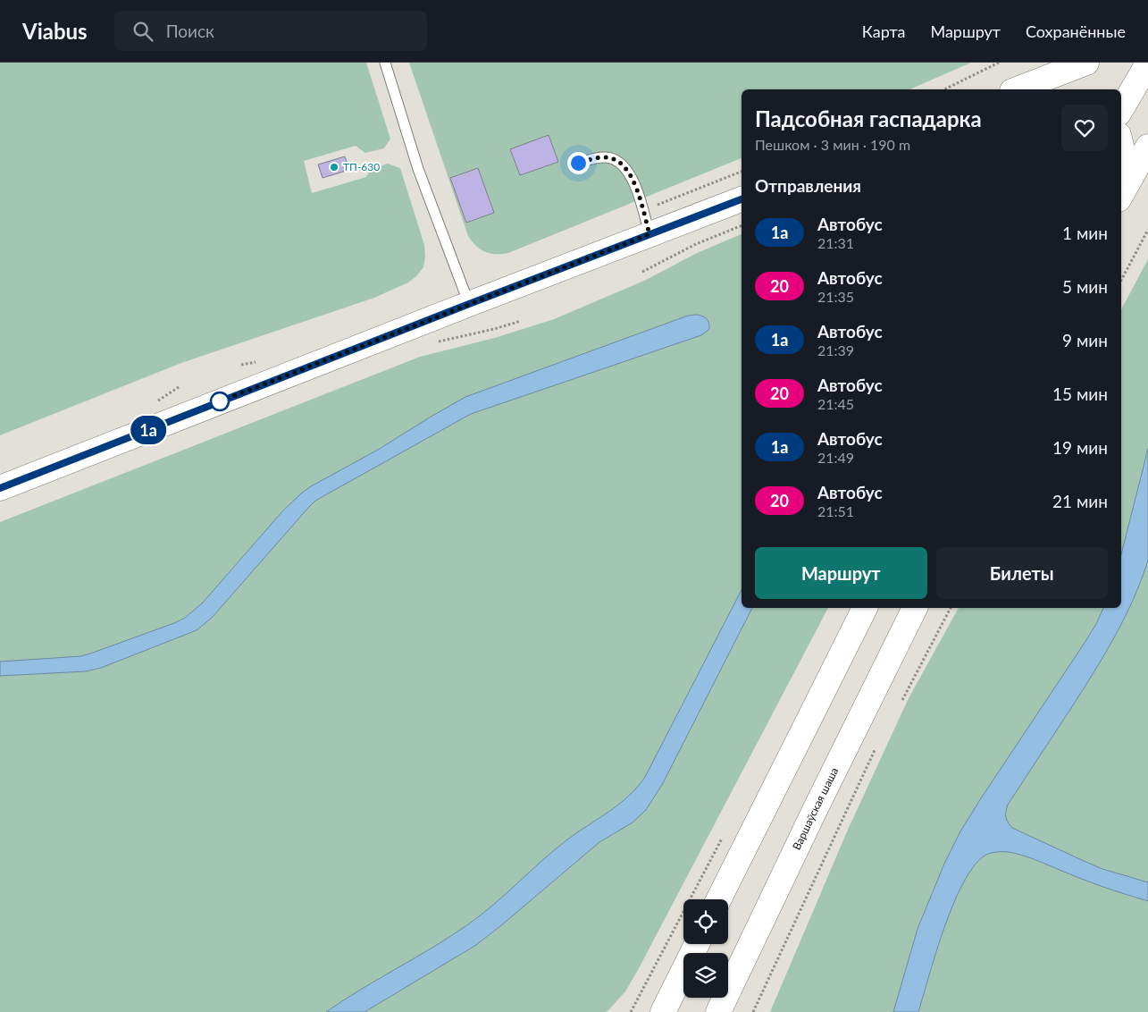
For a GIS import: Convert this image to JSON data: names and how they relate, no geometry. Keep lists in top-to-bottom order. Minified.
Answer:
{"streets":{"main road":["Варшаўская шаша"]},"places":["ТП-630"],"lines":["bus line 1а"],"page":{"header":"Viabus","search":"Поиск","nav":["Карта","Маршрут","Сохранённые"],"on_map":"1а","heading":[["Падсобная гаспадарка","Пешком · 3 мин · 190 m"],"Отправления"],"list":[{"mark":"1а","name":"Автобус","note":"21:31","value":"1 мин"},{"mark":"20","name":"Автобус","note":"21:35","value":"5 мин"},{"mark":"1а","name":"Автобус","note":"21:39","value":"9 мин"},{"mark":"20","name":"Автобус","note":"21:45","value":"15 мин"},{"mark":"1а","name":"Автобус","note":"21:49","value":"19 мин"},{"mark":"20","name":"Автобус","note":"21:51","value":"21 мин"}],"buttons":["Маршрут","Билеты"]}}
